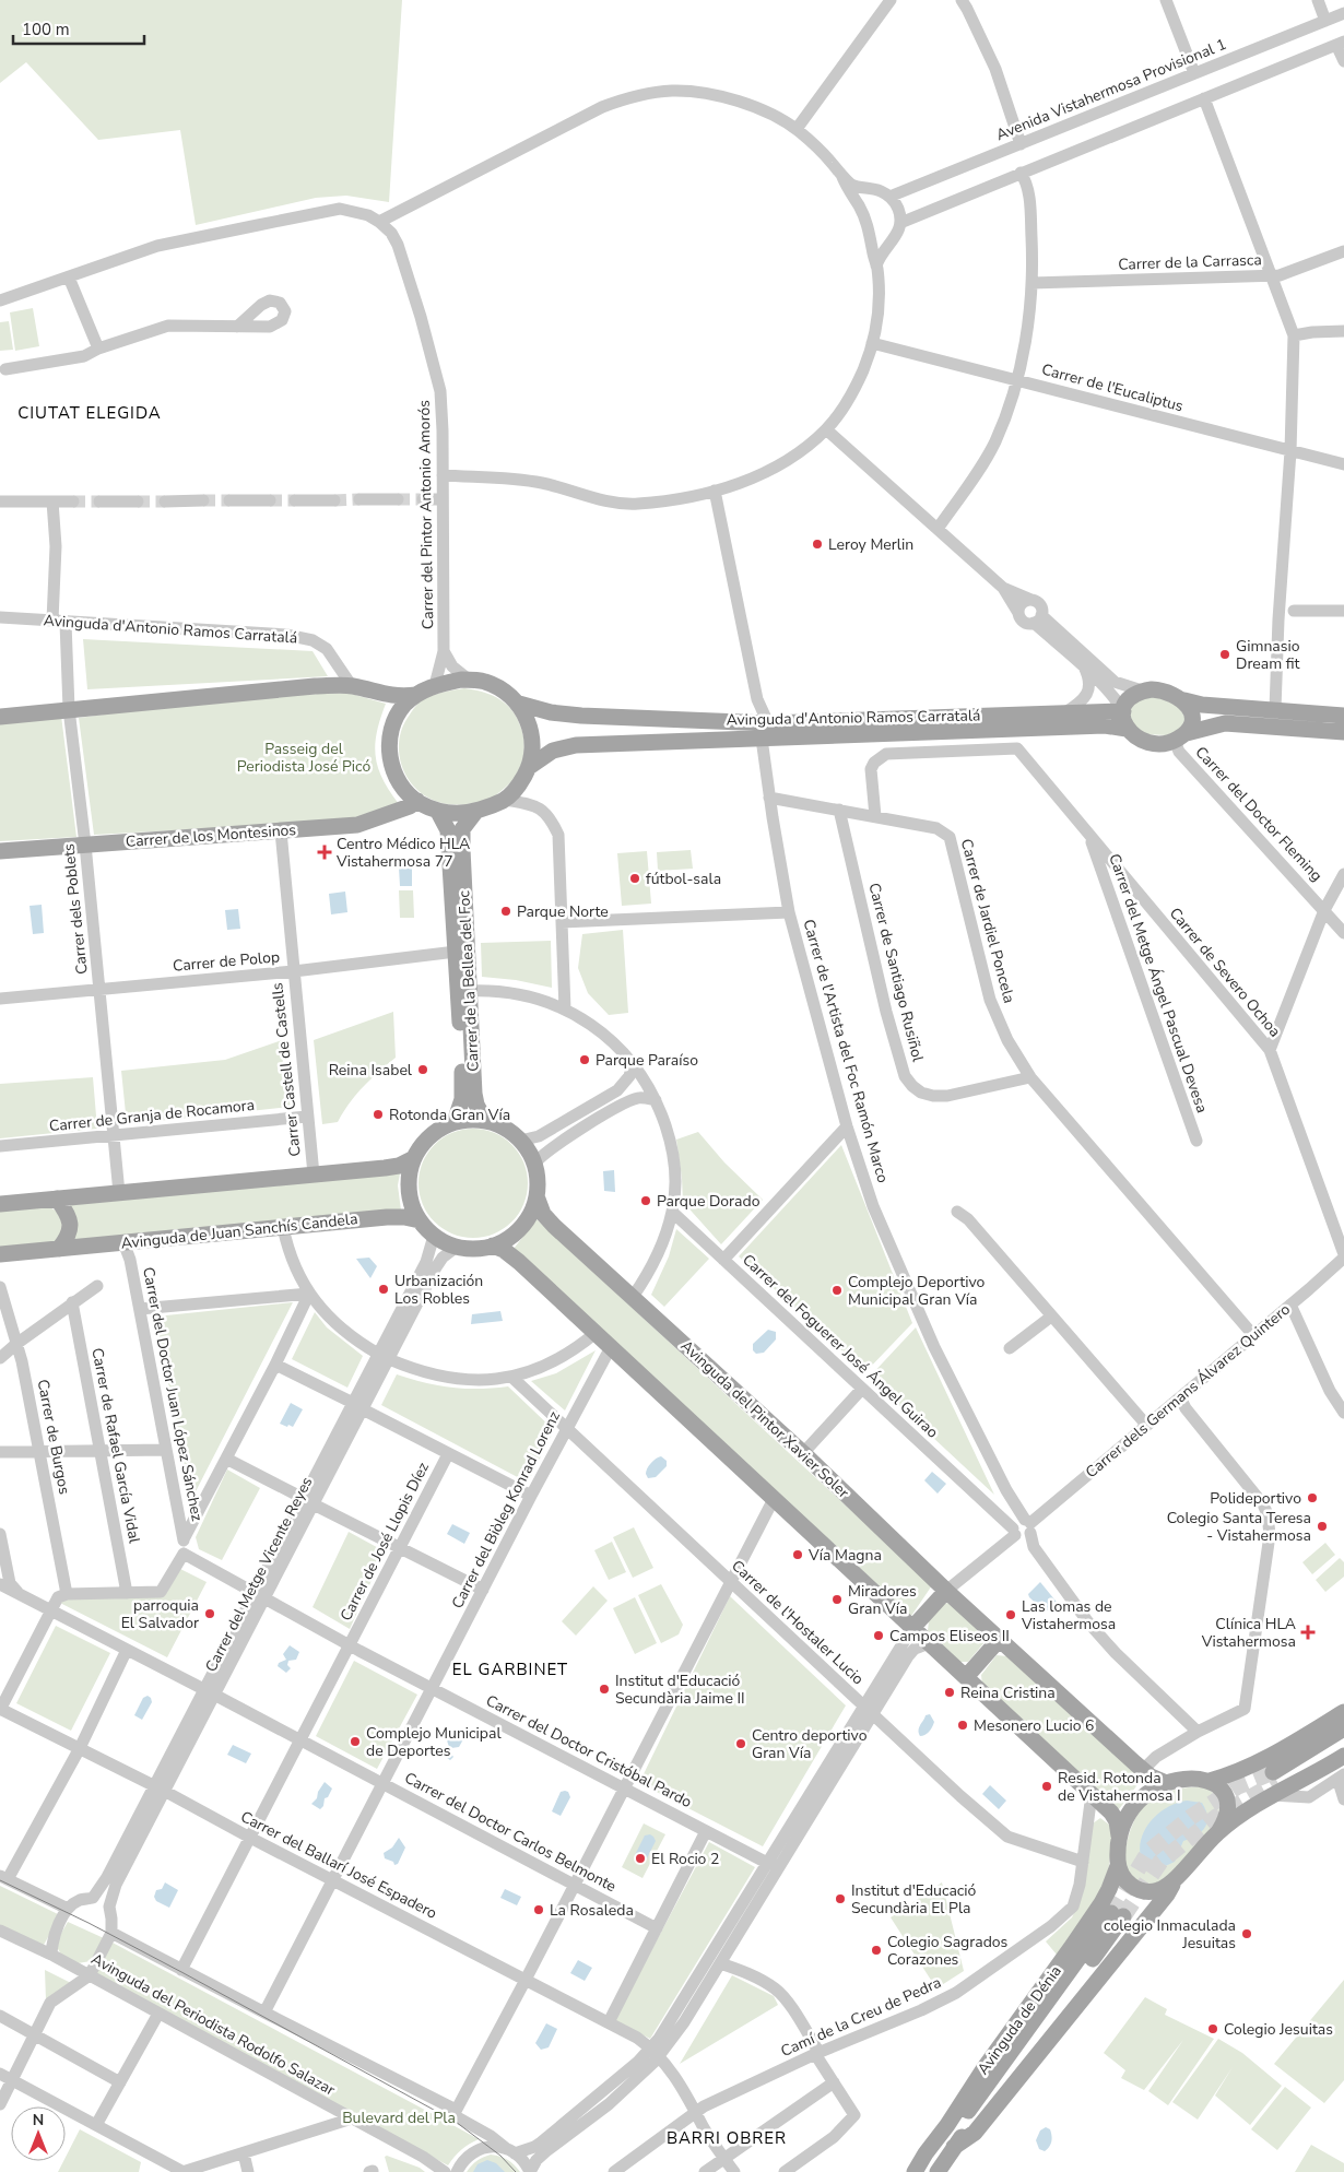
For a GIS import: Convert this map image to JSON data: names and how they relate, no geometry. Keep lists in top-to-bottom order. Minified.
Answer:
{"streets":{"main road":["Avinguda d'Antonio Ramos Carratalá","Carrer de los Montesinos","Carrer de la Bellea del Foc","Avinguda de Juan Sanchís Candela","Carrer dels Germans Álvarez Quintero","Avinguda del Pintor Xavier Soler","Avinguda de Dénia"],"street":["Avenida Vistahermosa Provisional 1","Carrer de la Carrasca","Carrer de l'Eucaliptus","Carrer del Pintor Antonio Amorós","Carrer del Doctor Fleming","Carrer dels Poblets","Carrer de Jardiel Poncela","Carrer de Polop","Carrer de Santiago Rusiñol","Carrer de Severo Ochoa","Carrer del Metge Ángel Pascual Devesa","Carrer de l'Artista del Foc Ramón Marco","Carrer Castell de Castells","Carrer de Granja de Rocamora","Carrer del Foguerer José Ángel Guirao","Carrer del Doctor Juan López Sánchez","Carrer de Burgos","Carrer de Rafael García Vidal","Carrer del Biòleg Konrad Lorenz","Carrer de José Llopis Díez","Carrer del Metge Vicente Reyes","Carrer de l'Hostaler Lucio","Carrer del Doctor Cristóbal Pardo","Carrer del Doctor Carlos Belmonte","Carrer del Ballarí José Espadero","Camí de la Creu de Pedra","Avinguda del Periodista Rodolfo Salazar"]},"crossings":[["Carrer del Pintor Antonio Amorós","Avinguda d'Antonio Ramos Carratalá"],["Carrer del Pintor Antonio Amorós","Carrer de los Montesinos"],["Carrer del Pintor Antonio Amorós","Carrer de la Bellea del Foc"],["Avinguda d'Antonio Ramos Carratalá","Carrer del Doctor Fleming"],["Avinguda d'Antonio Ramos Carratalá","Carrer de los Montesinos"],["Avinguda d'Antonio Ramos Carratalá","Carrer dels Poblets"],["Avinguda d'Antonio Ramos Carratalá","Carrer de la Bellea del Foc"],["Avinguda d'Antonio Ramos Carratalá","Carrer de l'Artista del Foc Ramón Marco"],["Carrer de los Montesinos","Carrer dels Poblets"],["Carrer de los Montesinos","Carrer de la Bellea del Foc"],["Carrer de los Montesinos","Carrer Castell de Castells"],["Carrer dels Poblets","Carrer de Polop"],["Carrer dels Poblets","Carrer de Granja de Rocamora"],["Carrer de Jardiel Poncela","Carrer de Santiago Rusiñol"],["Carrer de Jardiel Poncela","Carrer de Severo Ochoa"],["Carrer de Jardiel Poncela","Carrer de l'Artista del Foc Ramón Marco"],["Carrer de Jardiel Poncela","Carrer dels Germans Álvarez Quintero"],["Carrer de Polop","Carrer de la Bellea del Foc"],["Carrer de Polop","Carrer Castell de Castells"],["Carrer de Severo Ochoa","Carrer del Metge Ángel Pascual Devesa"],["Carrer de Severo Ochoa","Carrer dels Germans Álvarez Quintero"],["Carrer de la Bellea del Foc","Avinguda de Juan Sanchís Candela"],["Carrer de la Bellea del Foc","Avinguda del Pintor Xavier Soler"],["Carrer de la Bellea del Foc","Carrer del Metge Vicente Reyes"],["Carrer de l'Artista del Foc Ramón Marco","Carrer del Foguerer José Ángel Guirao"],["Carrer de l'Artista del Foc Ramón Marco","Carrer dels Germans Álvarez Quintero"],["Carrer Castell de Castells","Carrer de Granja de Rocamora"],["Avinguda de Juan Sanchís Candela","Carrer del Doctor Juan López Sánchez"],["Avinguda de Juan Sanchís Candela","Avinguda del Pintor Xavier Soler"],["Avinguda de Juan Sanchís Candela","Carrer del Metge Vicente Reyes"],["Carrer del Foguerer José Ángel Guirao","Carrer dels Germans Álvarez Quintero"],["Carrer dels Germans Álvarez Quintero","Avinguda del Pintor Xavier Soler"],["Carrer del Doctor Juan López Sánchez","Carrer del Doctor Cristóbal Pardo"],["Avinguda del Pintor Xavier Soler","Carrer del Metge Vicente Reyes"],["Avinguda del Pintor Xavier Soler","Avinguda de Dénia"],["Carrer del Biòleg Konrad Lorenz","Carrer de l'Hostaler Lucio"],["Carrer del Biòleg Konrad Lorenz","Carrer del Doctor Cristóbal Pardo"],["Carrer del Biòleg Konrad Lorenz","Carrer del Doctor Carlos Belmonte"],["Carrer de José Llopis Díez","Carrer del Doctor Cristóbal Pardo"],["Carrer de José Llopis Díez","Carrer del Doctor Carlos Belmonte"],["Carrer del Metge Vicente Reyes","Carrer del Doctor Cristóbal Pardo"],["Carrer del Metge Vicente Reyes","Carrer del Doctor Carlos Belmonte"],["Carrer del Metge Vicente Reyes","Carrer del Ballarí José Espadero"],["Carrer del Metge Vicente Reyes","Avinguda del Periodista Rodolfo Salazar"],["Carrer de l'Hostaler Lucio","Camí de la Creu de Pedra"]],"districts":["CIUTAT ELEGIDA","EL GARBINET","BARRI OBRER"],"parks":["Passeig del Periodista José Picó","Bulevard del Pla"],"places":{"other":["Leroy Merlin","Gimnasio Dream fit","fútbol-sala","Parque Norte","Parque Paraíso","Reina Isabel","Rotonda Gran Vía","Parque Dorado","Urbanización Los Robles","Complejo Deportivo Municipal Gran Vía","Polideportivo","Colegio Santa Teresa - Vistahermosa","Vía Magna","Miradores Gran Vía","parroquia El Salvador","Las lomas de Vistahermosa","Campos Eliseos II","Institut d'Educació Secundària Jaime II","Reina Cristina","Mesonero Lucio 6","Complejo Municipal de Deportes","Centro deportivo Gran Vía","Resid. Rotonda de Vistahermosa I","El Rocio 2","Institut d'Educació Secundària El Pla","La Rosaleda","colegio Inmaculada Jesuitas","Colegio Sagrados Corazones","Colegio Jesuitas"],"health":["Centro Médico HLA Vistahermosa 77","Clínica HLA Vistahermosa"]},"scale_bar":"100 m","north":"top"}
